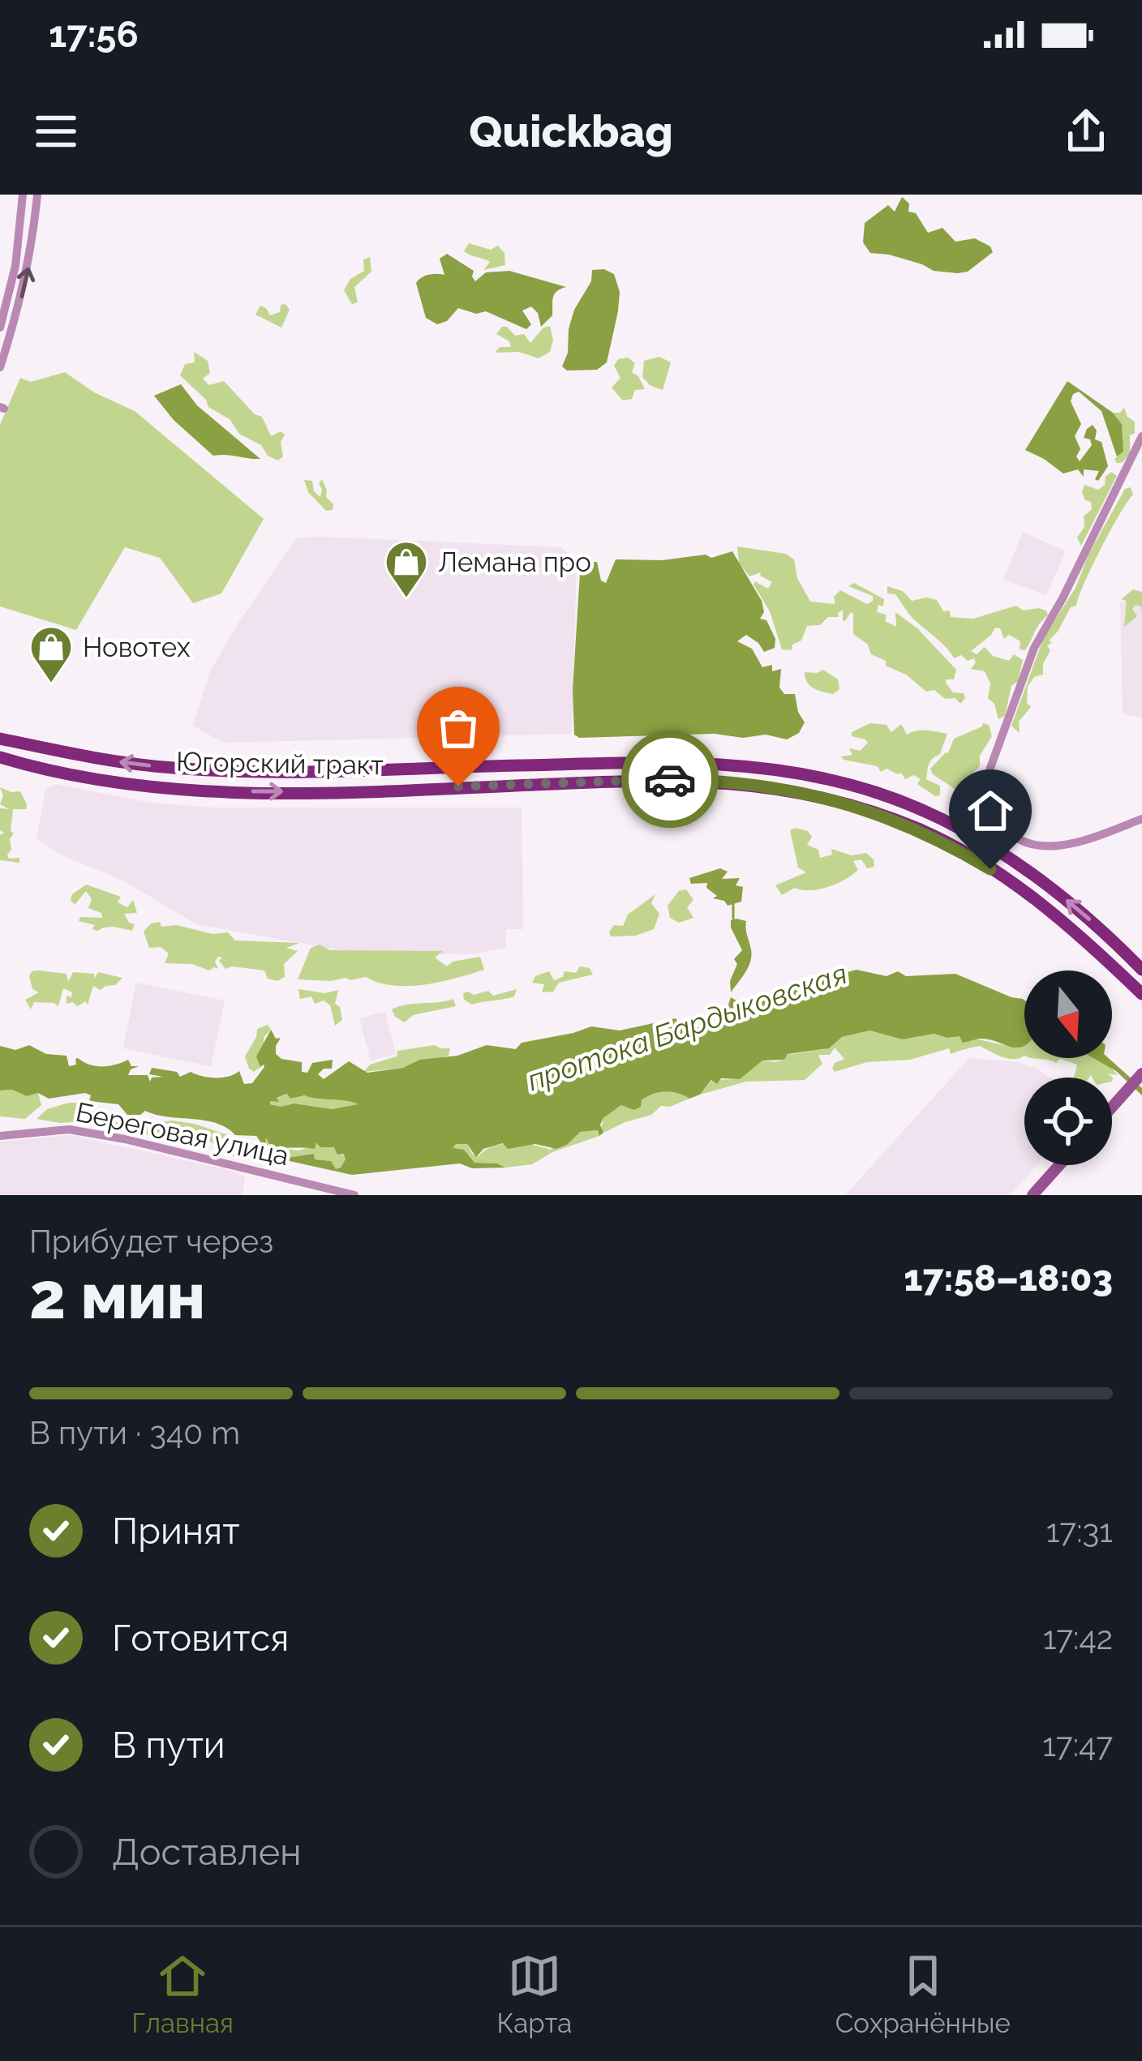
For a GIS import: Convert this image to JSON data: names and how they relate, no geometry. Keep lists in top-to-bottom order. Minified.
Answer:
{"streets":{"main road":["Югорский тракт"],"street":["Береговая улица"]},"water":["протока Бардыковская"],"places":{"shop":["Лемана про","Новотех"]},"north":"bottom","page":{"status":"17:56","header":"Quickbag","heading":["2 мин","Прибудет через","17:58–18:03"],"bar":"В пути · 340 m","list":[["Принят","17:31"],["Готовится","17:42"],["В пути","17:47"],"Доставлен"],"tabs":["Главная","Карта","Сохранённые"]}}
